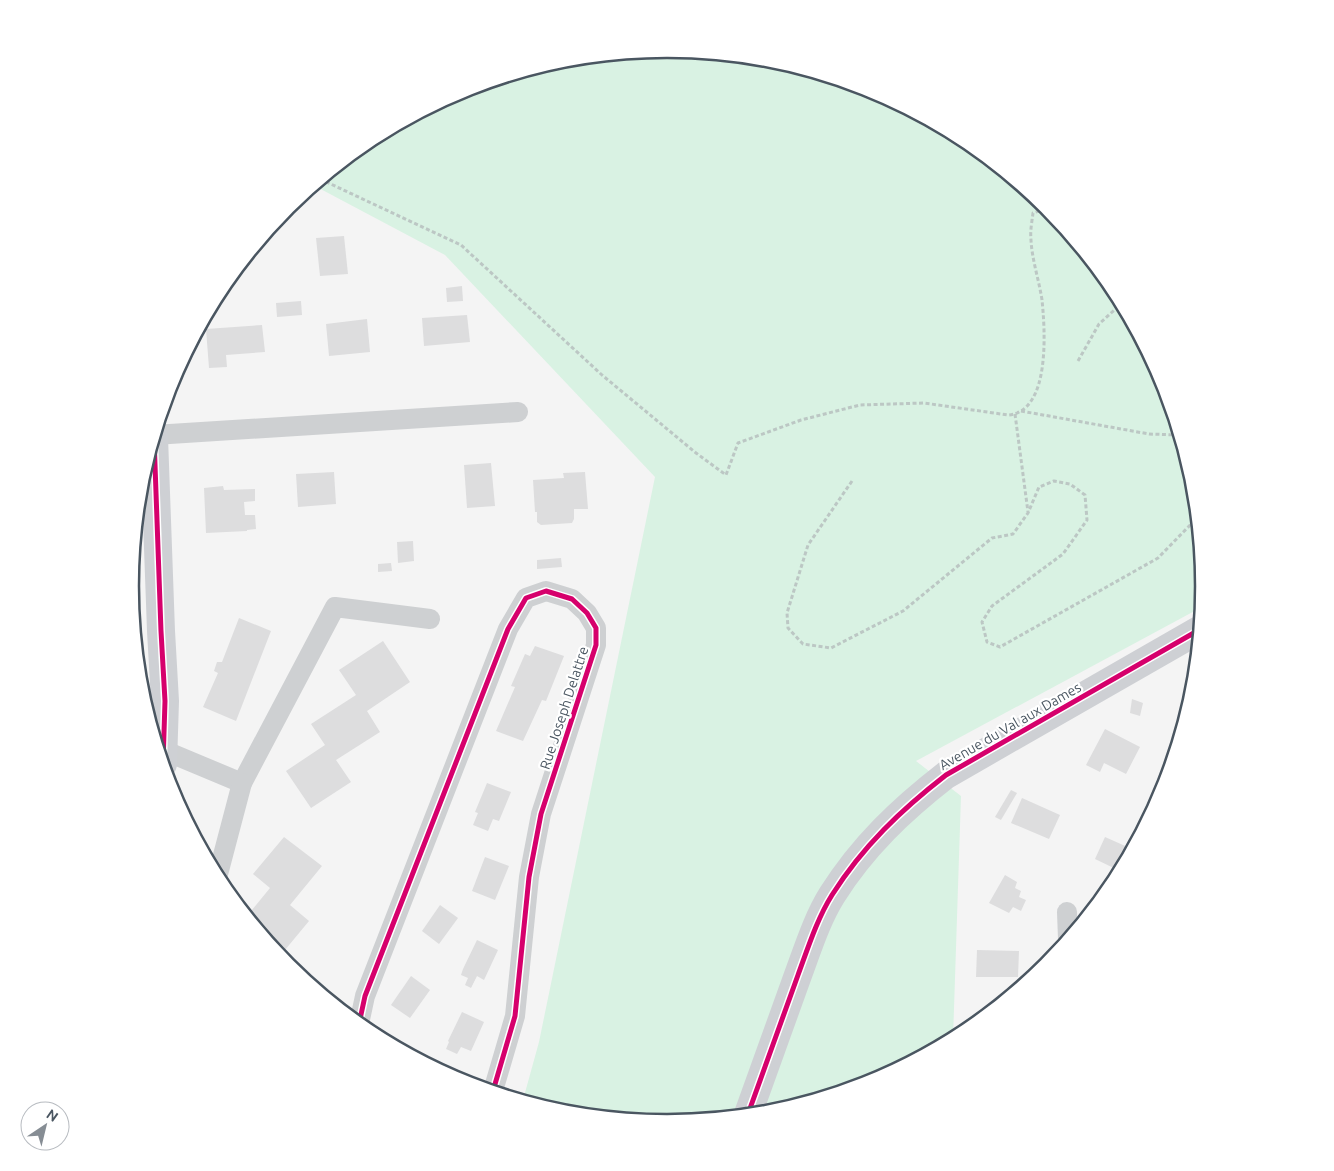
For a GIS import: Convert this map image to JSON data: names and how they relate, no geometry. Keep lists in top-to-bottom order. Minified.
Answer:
{"streets":{"main road":["Avenue du Val aux Dames"],"street":["Rue Joseph Delattre"]},"north":"top right"}
